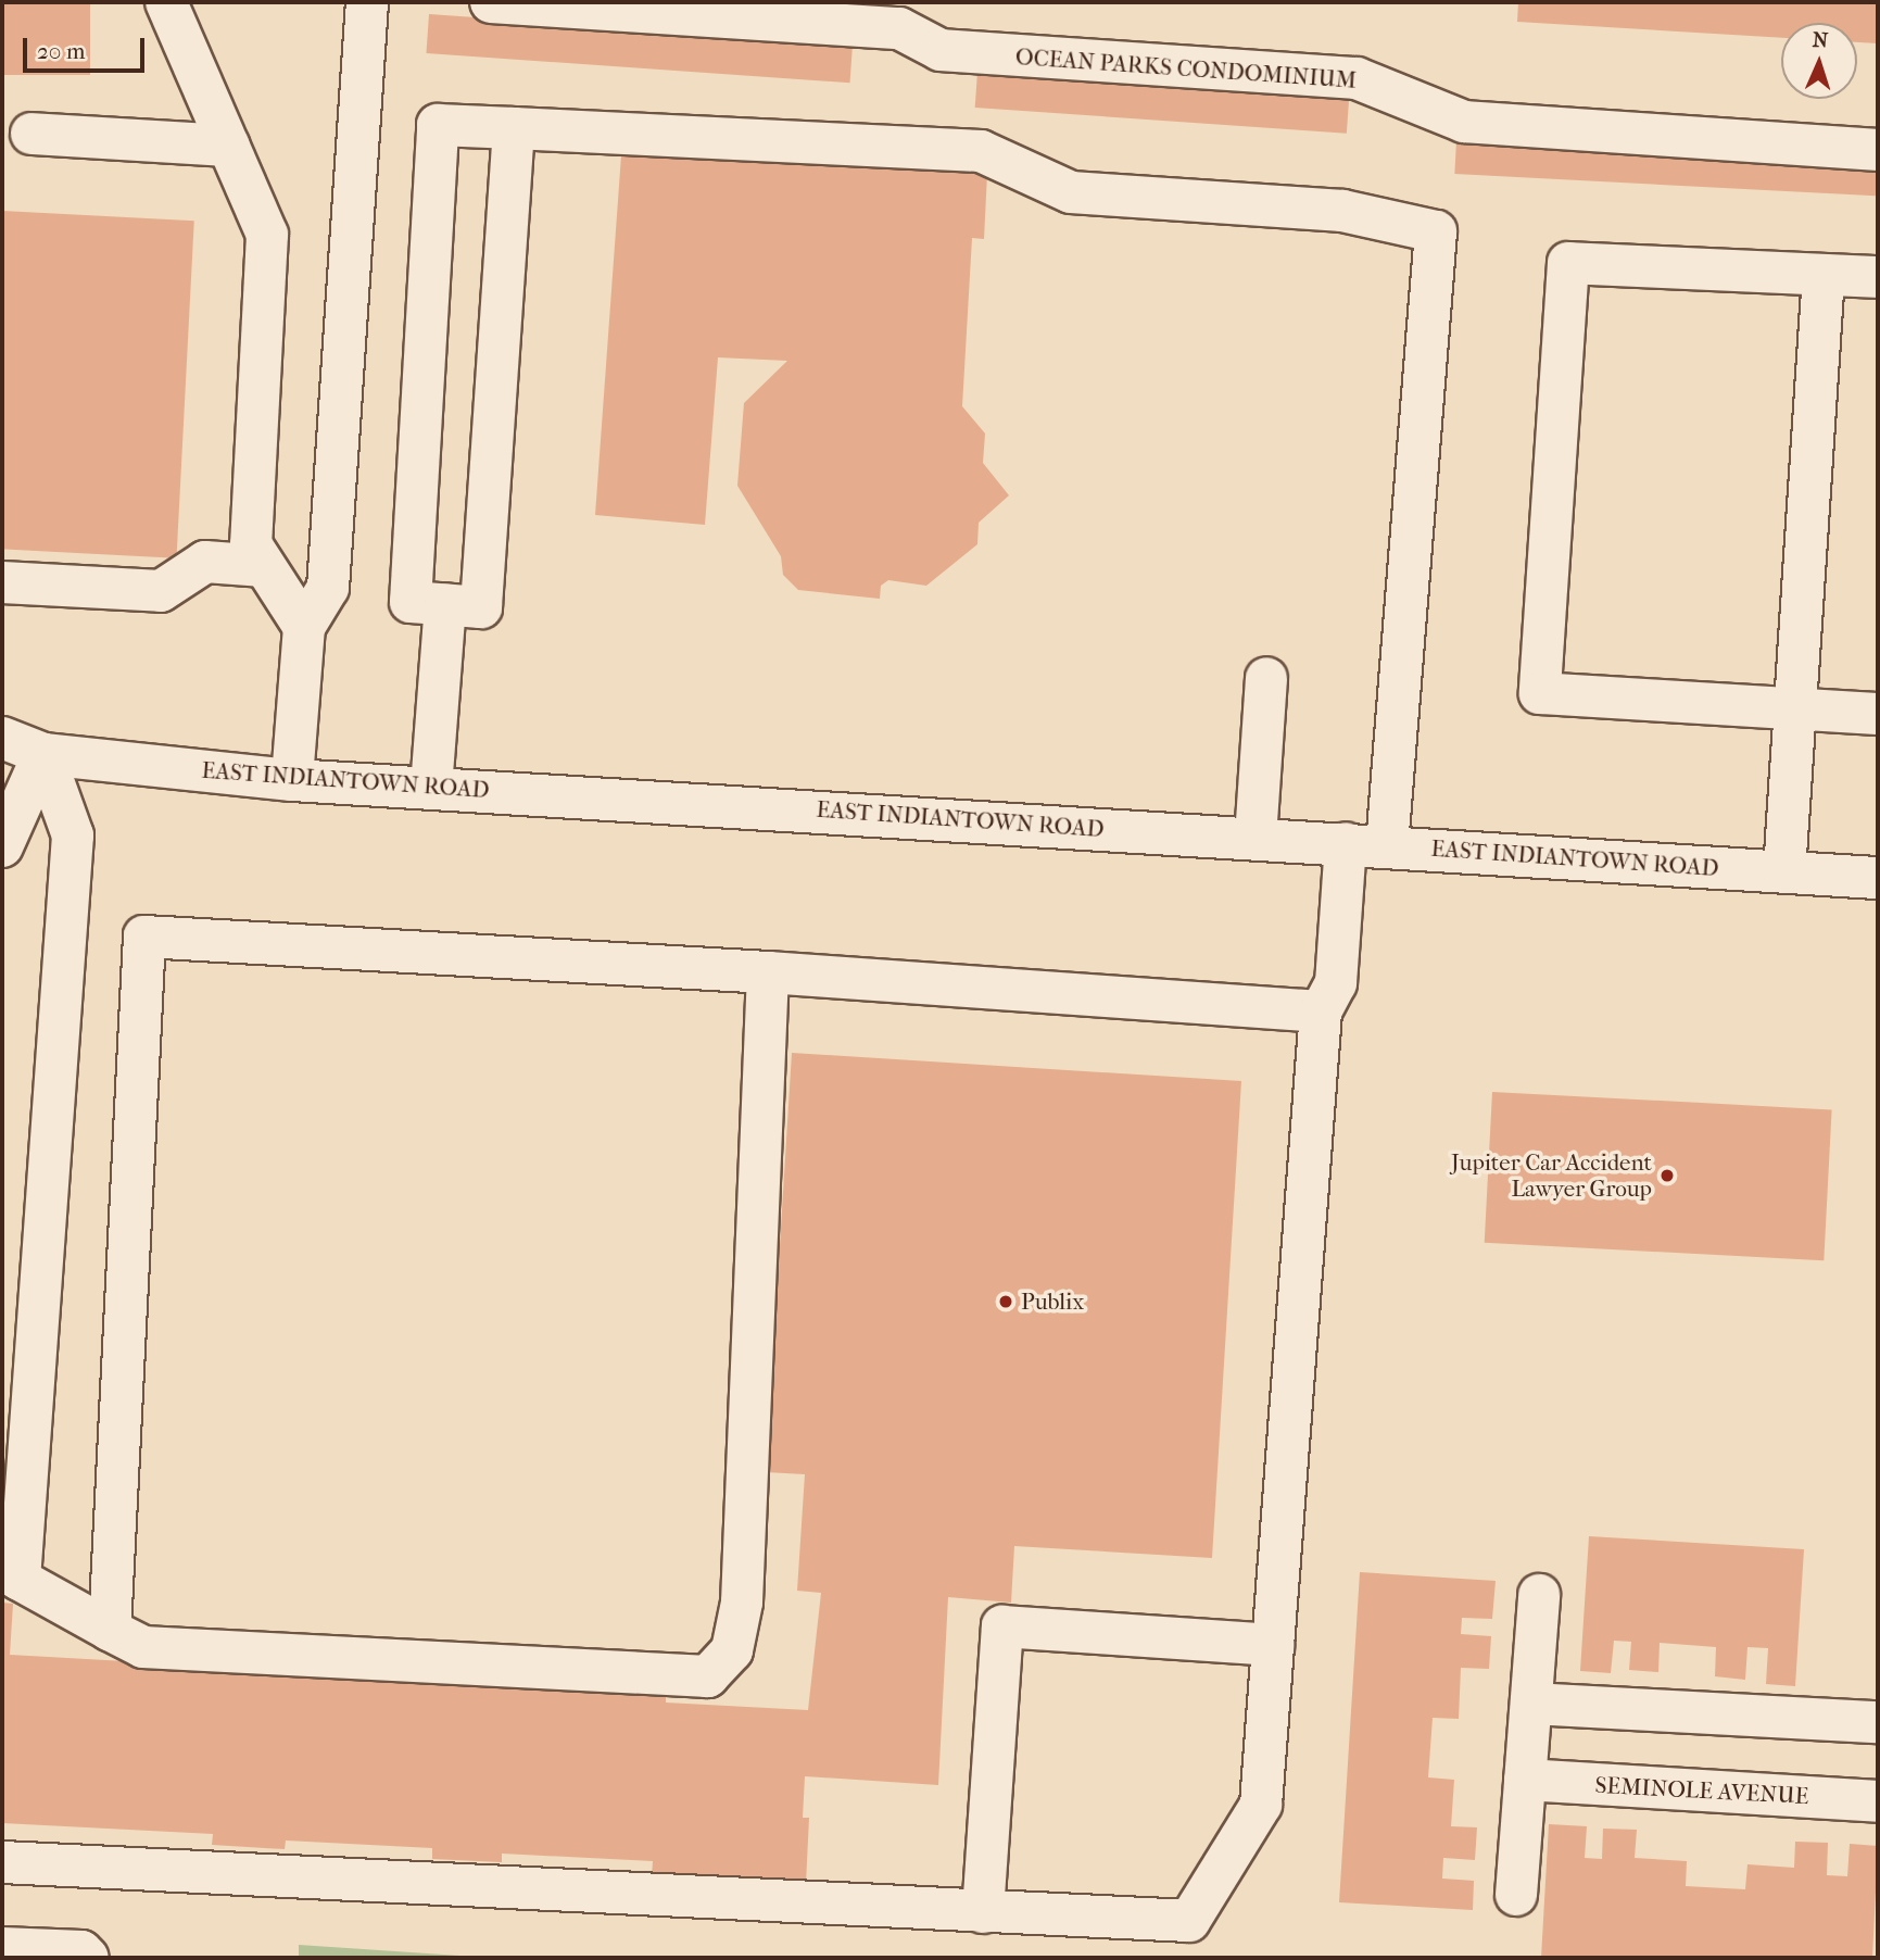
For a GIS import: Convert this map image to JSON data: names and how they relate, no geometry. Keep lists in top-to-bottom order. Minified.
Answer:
{"streets":{"street":["OCEAN PARKS CONDOMINIUM","EAST INDIANTOWN ROAD","SEMINOLE AVENUE"]},"places":["Jupiter Car Accident Lawyer Group","Publix"],"scale_bar":"20 m","north":"top"}
